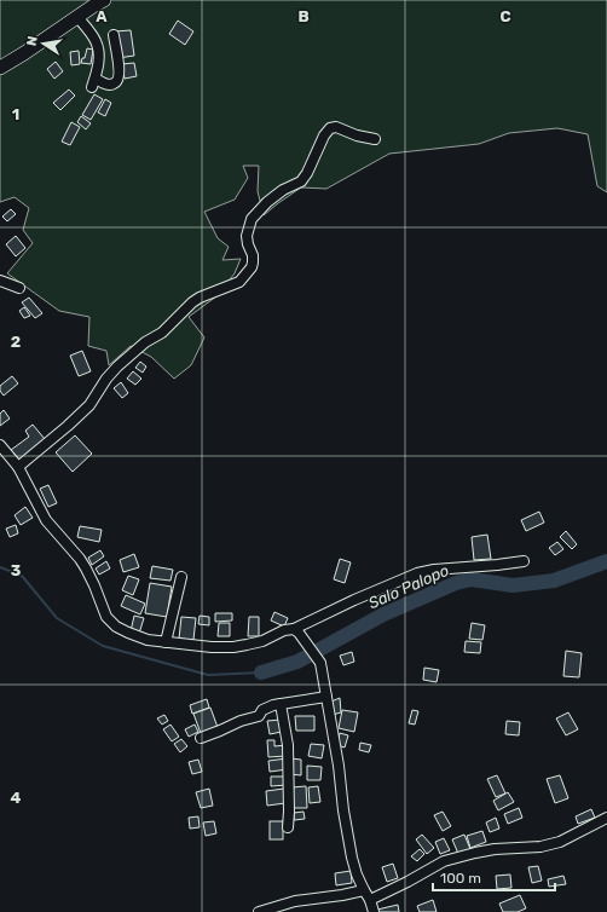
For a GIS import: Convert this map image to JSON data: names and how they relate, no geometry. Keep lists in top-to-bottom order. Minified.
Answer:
{"water":["Salo Palopo"],"scale_bar":"100 m","north":"left","grid":{"columns":["A","B","C"],"rows":["1","2","3","4"]}}
